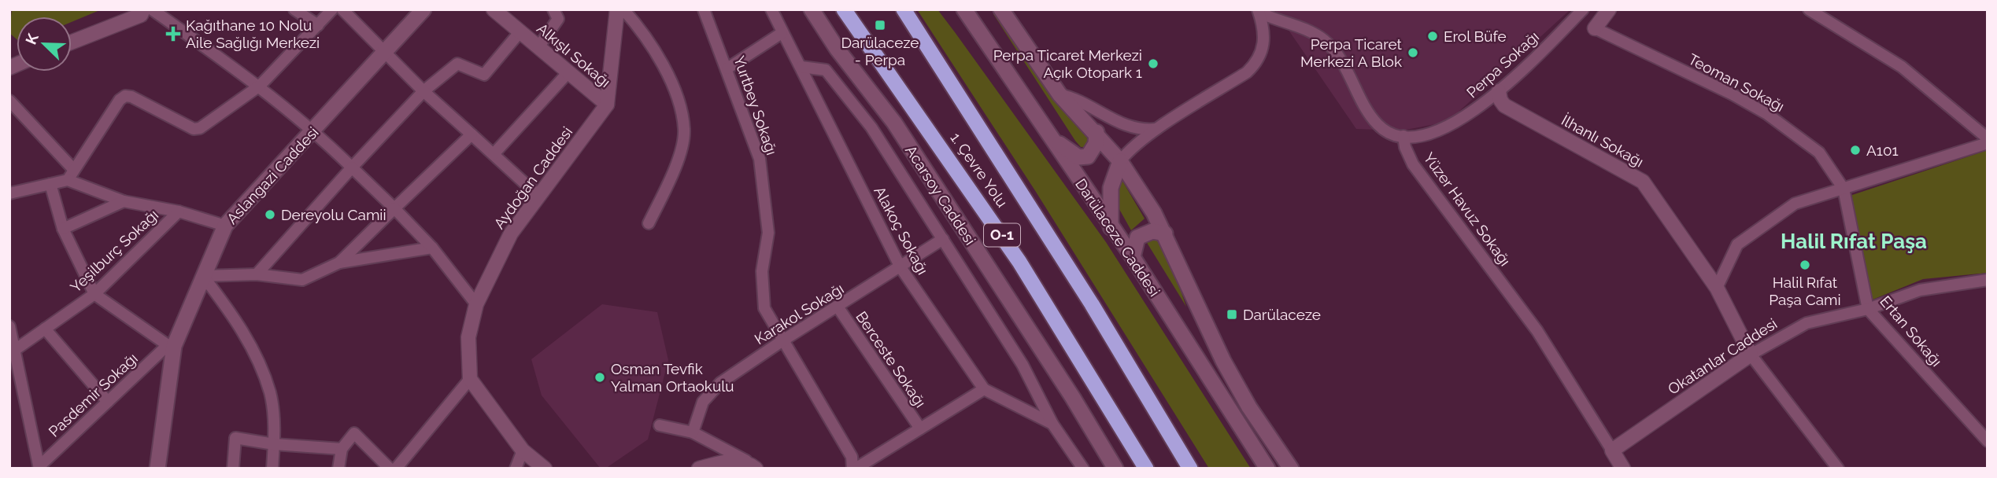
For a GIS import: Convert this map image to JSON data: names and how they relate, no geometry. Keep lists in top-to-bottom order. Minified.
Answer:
{"streets":{"highway":["1. Çevre Yolu","O-1"],"main road":["Aslangazi Caddesi","Acarsoy Caddesi","Darülaceze Caddesi"],"street":["Alkışlı Sokağı","Perpa Sokağı","Teoman Sokağı","Yurtbey Sokağı","İlhanlı Sokağı","Aydoğan Caddesi","Yüzer Havuz Sokağı","Alakoç Sokağı","Yeşilburç Sokağı","Karakol Sokağı","Ertan Sokağı","Okatanlar Caddesi","Berceste Sokağı","Pasdemir Sokağı"]},"crossings":[["Alkışlı Sokağı","Aydoğan Caddesi"],["Perpa Sokağı","İlhanlı Sokağı"],["Perpa Sokağı","Yüzer Havuz Sokağı"],["Teoman Sokağı","Ertan Sokağı"],["Yurtbey Sokağı","Karakol Sokağı"],["İlhanlı Sokağı","Okatanlar Caddesi"],["Aslangazi Caddesi","Pasdemir Sokağı"],["Yüzer Havuz Sokağı","Okatanlar Caddesi"],["Alakoç Sokağı","Karakol Sokağı"],["Karakol Sokağı","Berceste Sokağı"],["Ertan Sokağı","Okatanlar Caddesi"]],"districts":["Halil Rıfat Paşa"],"places":{"transit":["Darülaceze - Perpa","Darülaceze"],"health":["Kağıthane 10 Nolu Aile Sağlığı Merkezi"],"other":["Erol Büfe","Perpa Ticaret Merkezi A Blok","Perpa Ticaret Merkezi Açık Otopark 1","A101","Dereyolu Camii","Halil Rıfat Paşa Cami","Osman Tevfik Yalman Ortaokulu"]},"north":"top left"}
